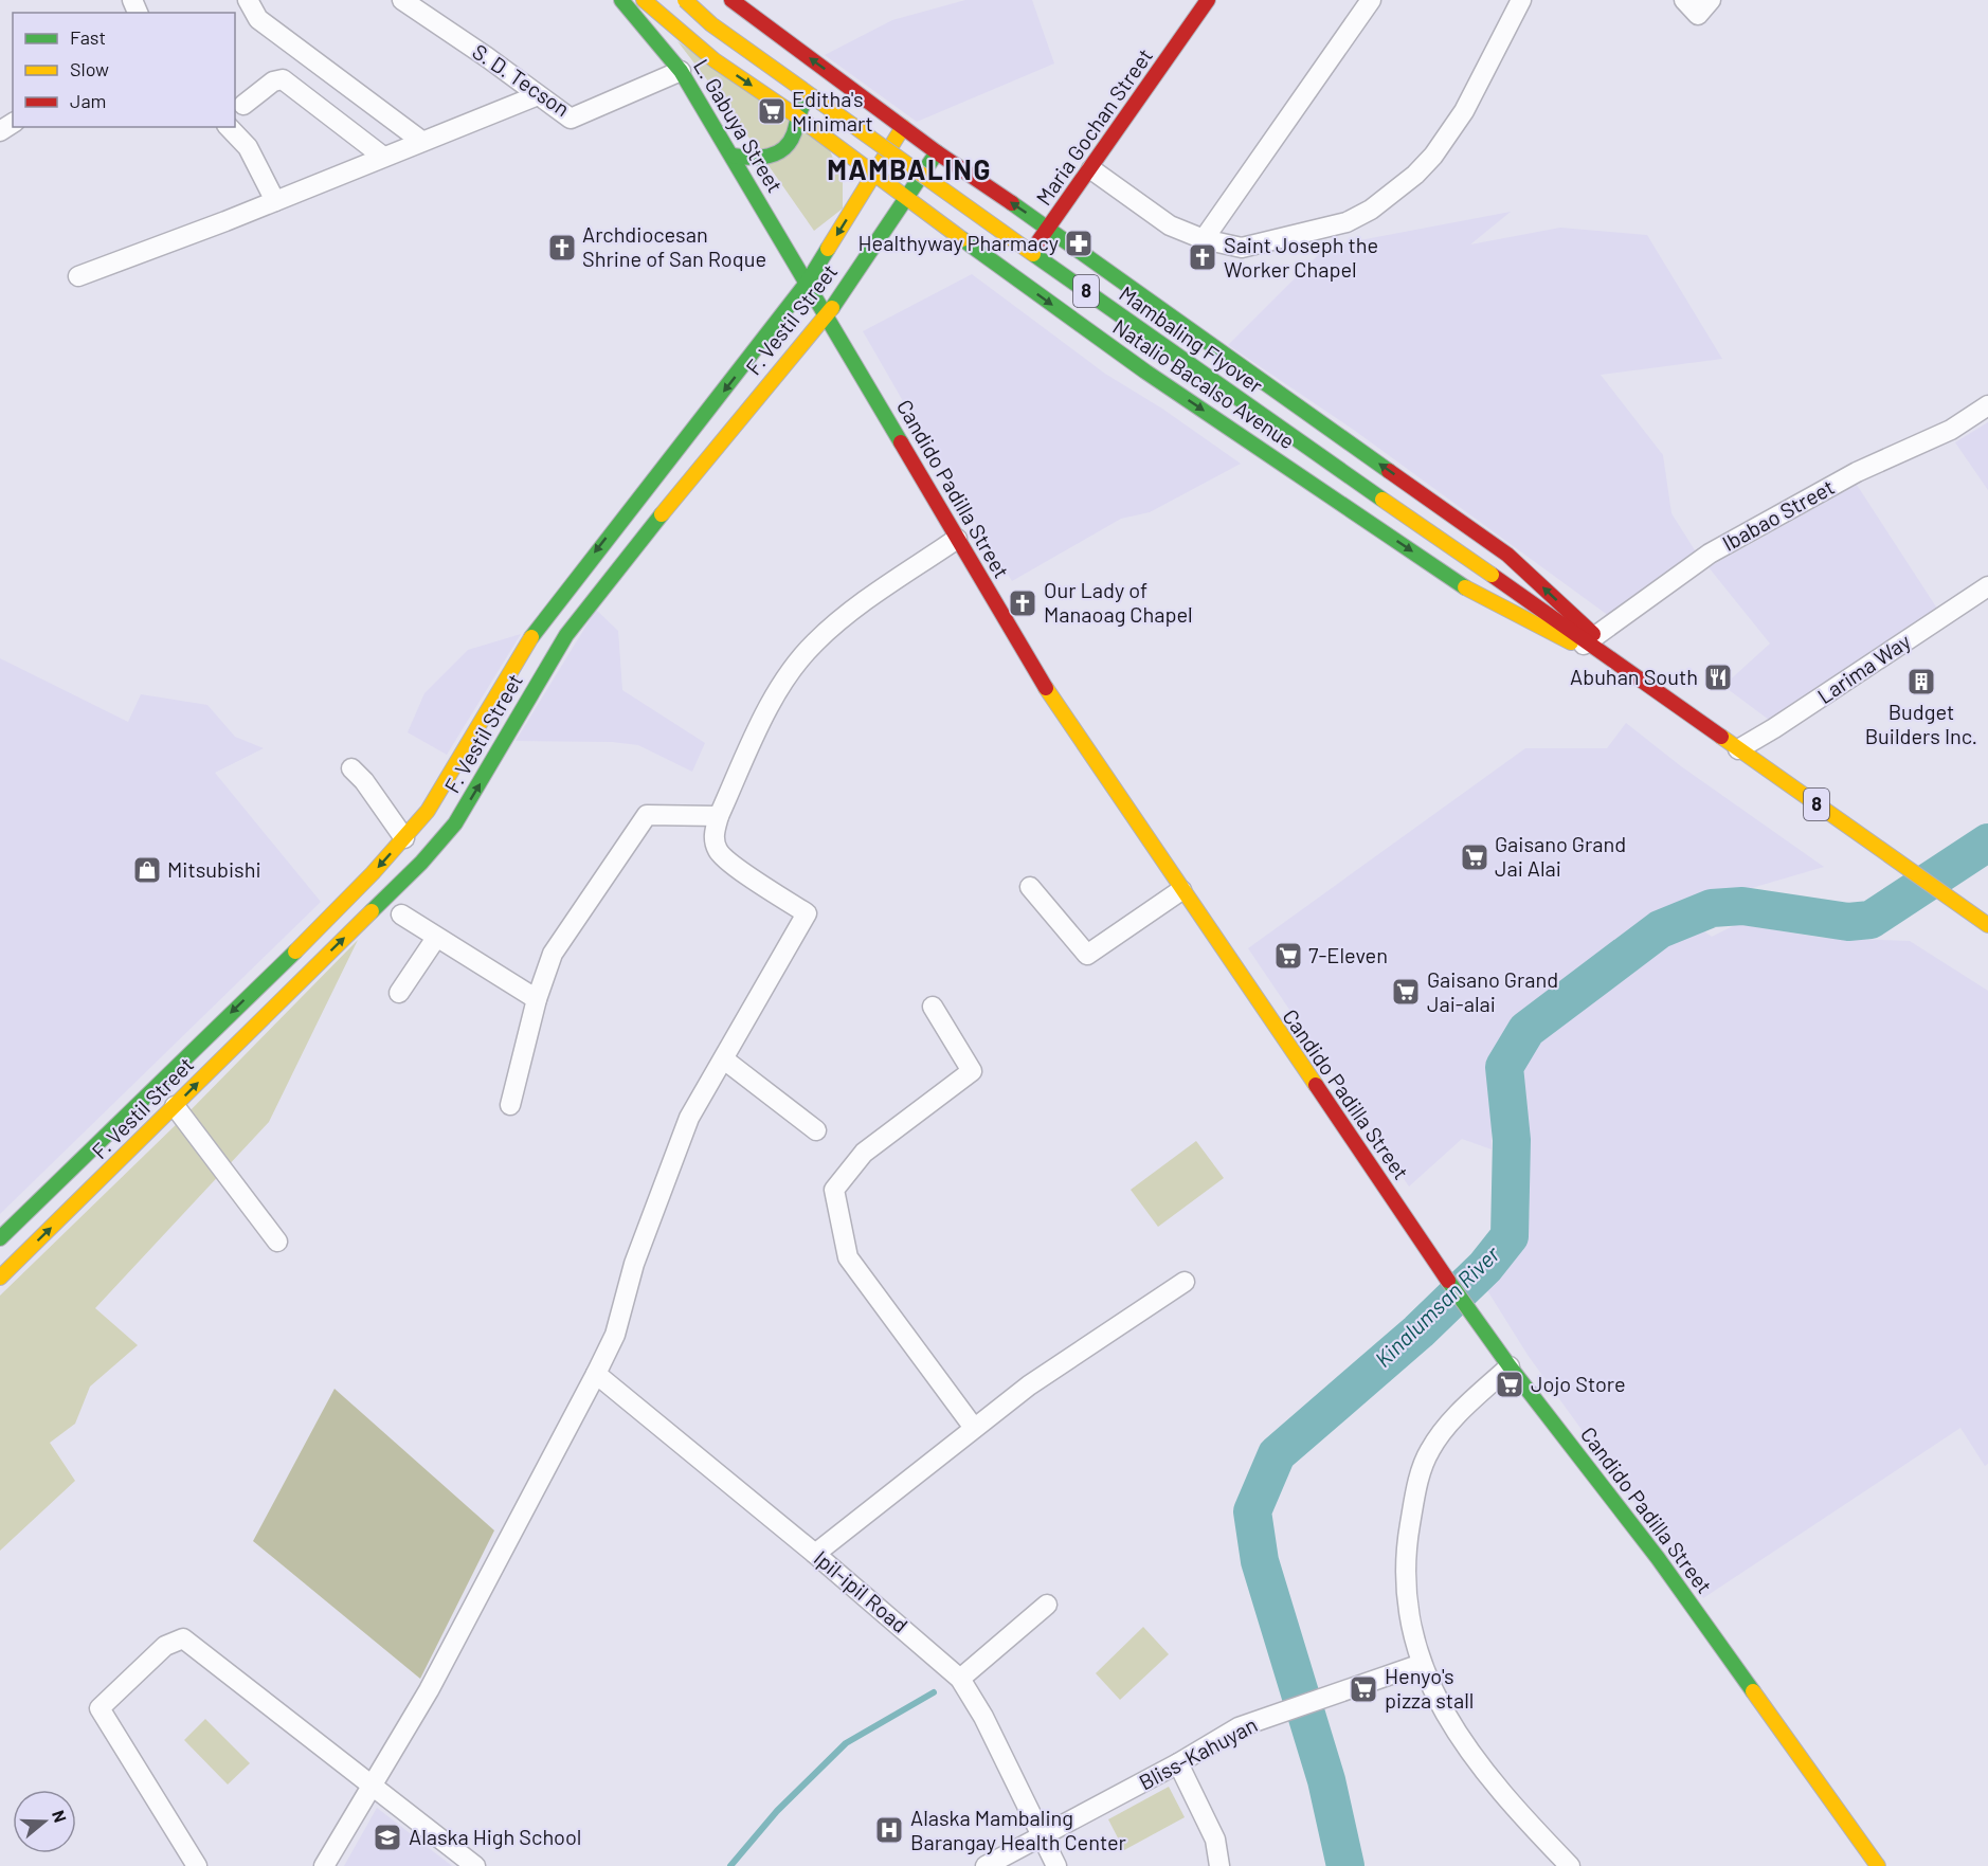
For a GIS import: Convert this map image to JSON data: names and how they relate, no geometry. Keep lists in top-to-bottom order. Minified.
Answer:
{"streets":{"main road":["L. Gabuya Street","Maria Gochan Street","8","F. Vestil Street","Mambaling Flyover","Natalio Bacalso Avenue","Candido Padilla Street"],"street":["S. D. Tecson","Ibabao Street","Larima Way","Ipil-ipil Road","Bliss-Kahuyan"]},"crossings":[["S. D. Tecson","L. Gabuya Street"],["L. Gabuya Street","F. Vestil Street"],["L. Gabuya Street","Candido Padilla Street"],["Maria Gochan Street","Natalio Bacalso Avenue"],["F. Vestil Street","Natalio Bacalso Avenue"],["F. Vestil Street","Candido Padilla Street"],["Mambaling Flyover","Natalio Bacalso Avenue"],["Natalio Bacalso Avenue","Ibabao Street"],["Natalio Bacalso Avenue","Larima Way"],["Ipil-ipil Road","Bliss-Kahuyan"]],"districts":["MAMBALING"],"water":["Kinalumsan River"],"places":{"supermarket":["Editha's Minimart","Gaisano Grand Jai Alai","7-Eleven","Gaisano Grand Jai-alai","Jojo Store","Henyo's pizza stall"],"pharmacy":["Healthyway Pharmacy"],"church":["Archdiocesan Shrine of San Roque","Saint Joseph the Worker Chapel","Our Lady of Manaoag Chapel"],"restaurant":["Abuhan South"],"building":["Budget Builders Inc."],"shop":["Mitsubishi"],"hospital":["Alaska Mambaling Barangay Health Center"],"school or university":["Alaska High School"]},"legend":["Fast","Slow","Jam"],"north":"right"}
